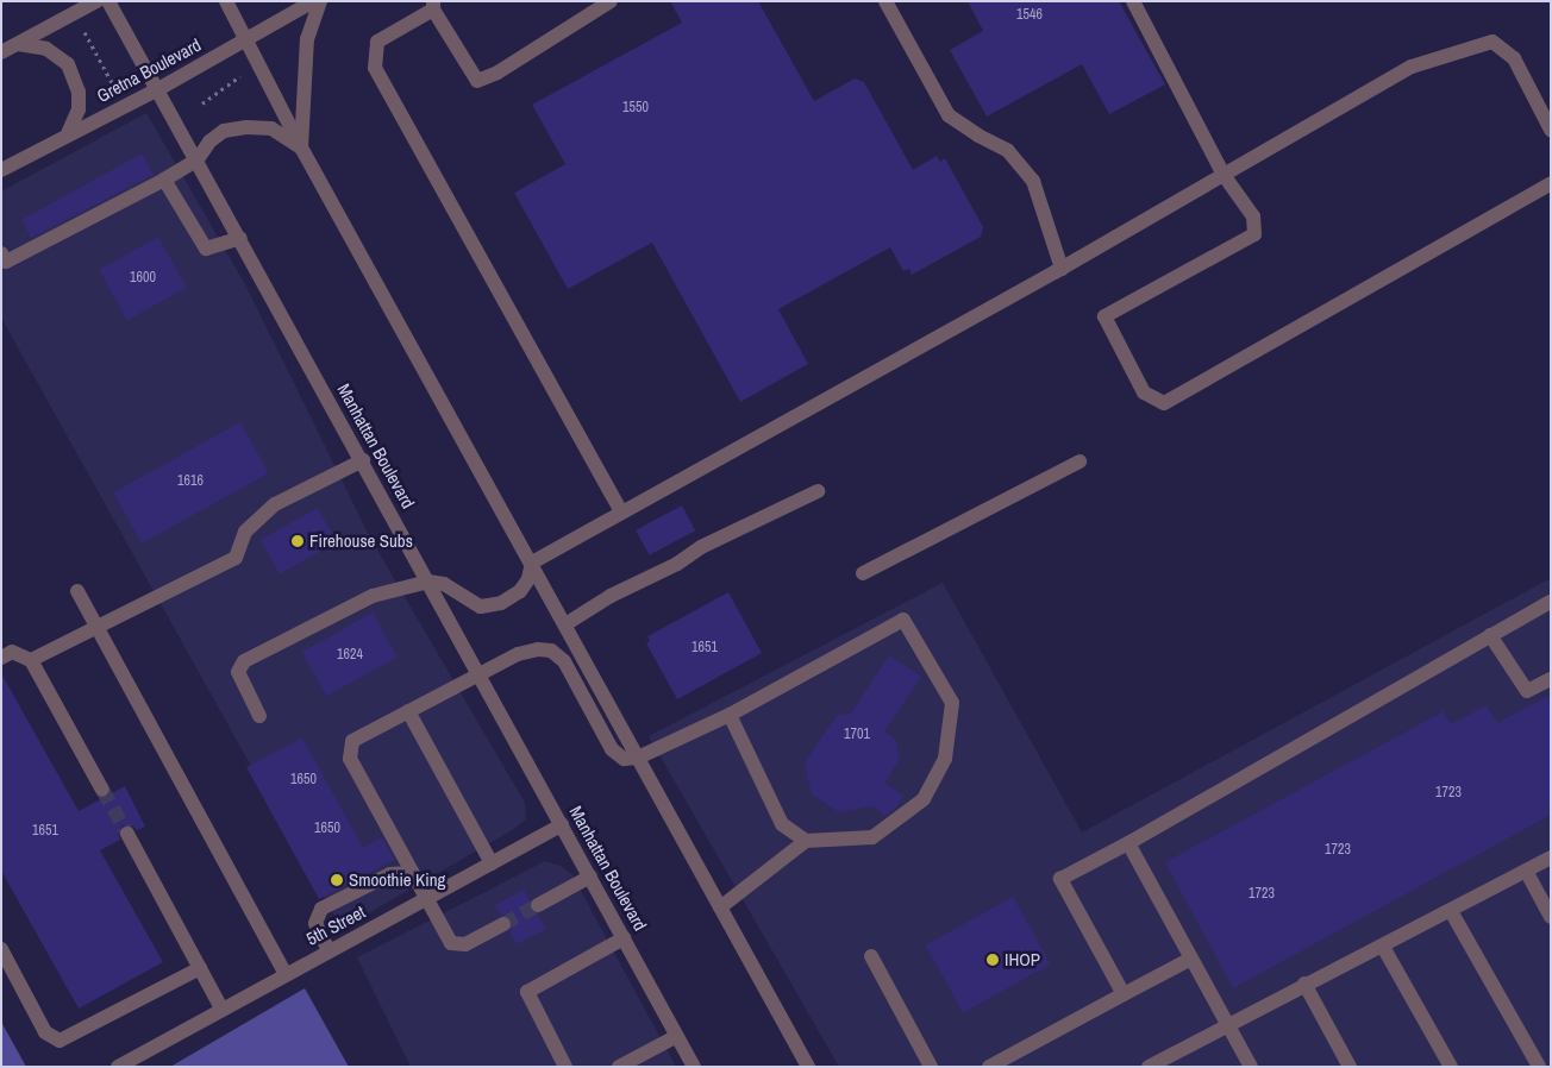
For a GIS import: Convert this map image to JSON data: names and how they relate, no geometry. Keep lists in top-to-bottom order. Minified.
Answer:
{"streets":{"street":["Gretna Boulevard","Manhattan Boulevard","5th Street"]},"crossings":[["Gretna Boulevard","Manhattan Boulevard"],["Manhattan Boulevard","5th Street"]],"places":["Firehouse Subs","Smoothie King","IHOP"],"house_numbers":["1546","1550","1600","1616","1651","1624","1701","1650","1723","1650","1651","1723","1723"]}
